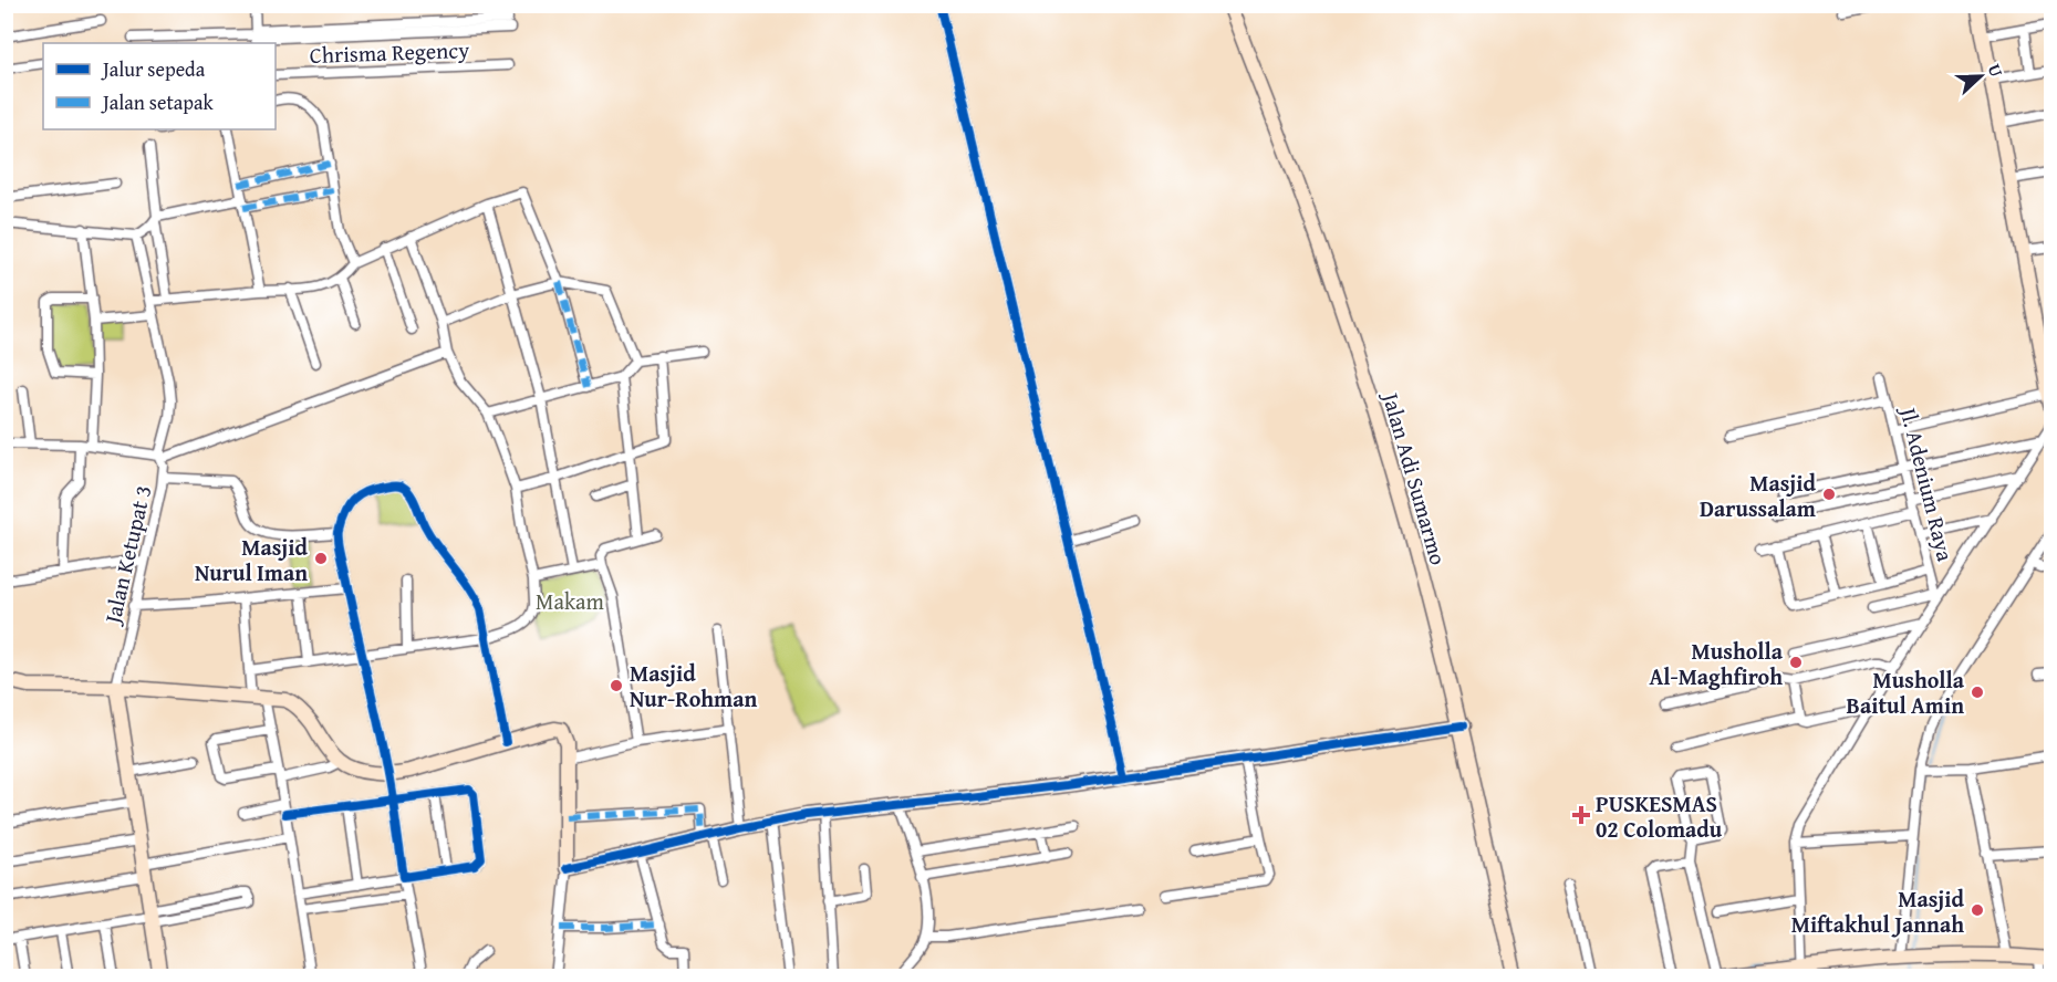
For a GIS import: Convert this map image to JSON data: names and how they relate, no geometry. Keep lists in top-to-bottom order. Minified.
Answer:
{"streets":{"street":["Chrisma Regency","Jalan Adi Sumarmo","Jl. Adenium Raya","Jalan Ketupat 3"]},"parks":["Makam"],"places":{"other":["Masjid Darussalam","Masjid Nurul Iman","Musholla Al-Maghfiroh","Masjid Nur-Rohman","Musholla Baitul Amin","Masjid Miftakhul Jannah"],"health":["PUSKESMAS 02 Colomadu"]},"legend":["Jalur sepeda","Jalan setapak"],"north":"right"}
